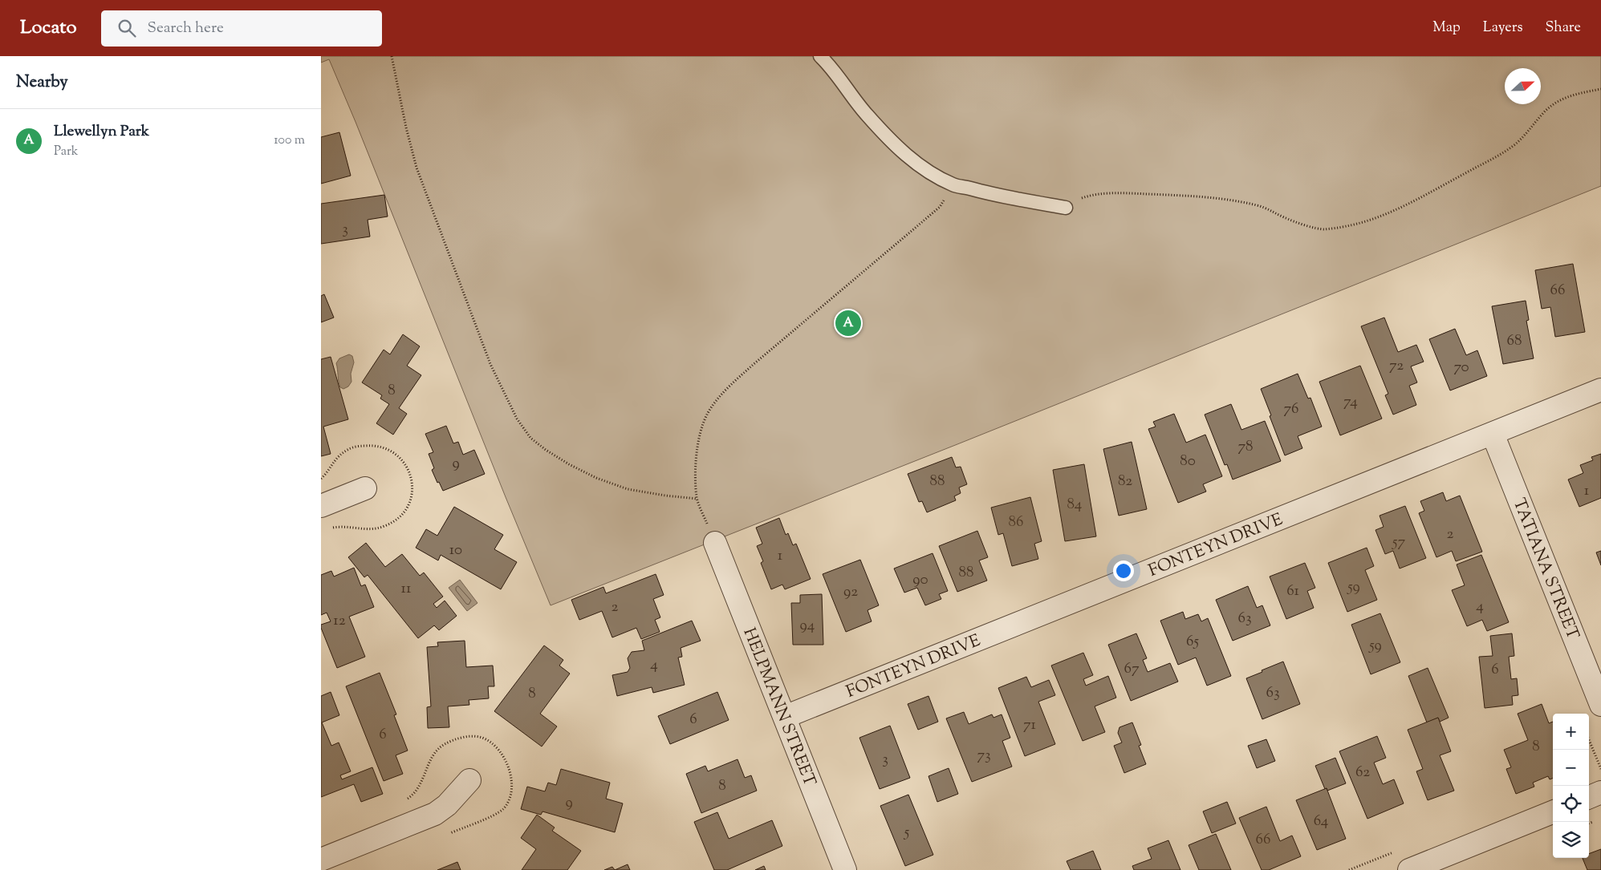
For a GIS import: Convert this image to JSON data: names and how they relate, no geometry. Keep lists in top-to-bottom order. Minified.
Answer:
{"streets":{"street":["FONTEYN DRIVE","TATIANA STREET","HELPMANN STREET"]},"crossings":[["FONTEYN DRIVE","TATIANA STREET"],["FONTEYN DRIVE","HELPMANN STREET"]],"house_numbers":["3","66","68","72","70","8","74","76","78","80","9","88","82","1","84","86","2","57","10","1","88","90","59","11","61","92","4","2","63","12","94","65","59","4","67","6","63","8","6","71","6","8","73","3","62","8","9","64","5","66"],"north":"right","page":{"header":"Locato","search":"Search here","nav":["Map","Layers","Share"],"heading":"Nearby","list":[{"mark":"A","name":"Llewellyn Park","note":"Park","value":"100 m"}],"pins":"A","map_buttons":["+","−"]}}
